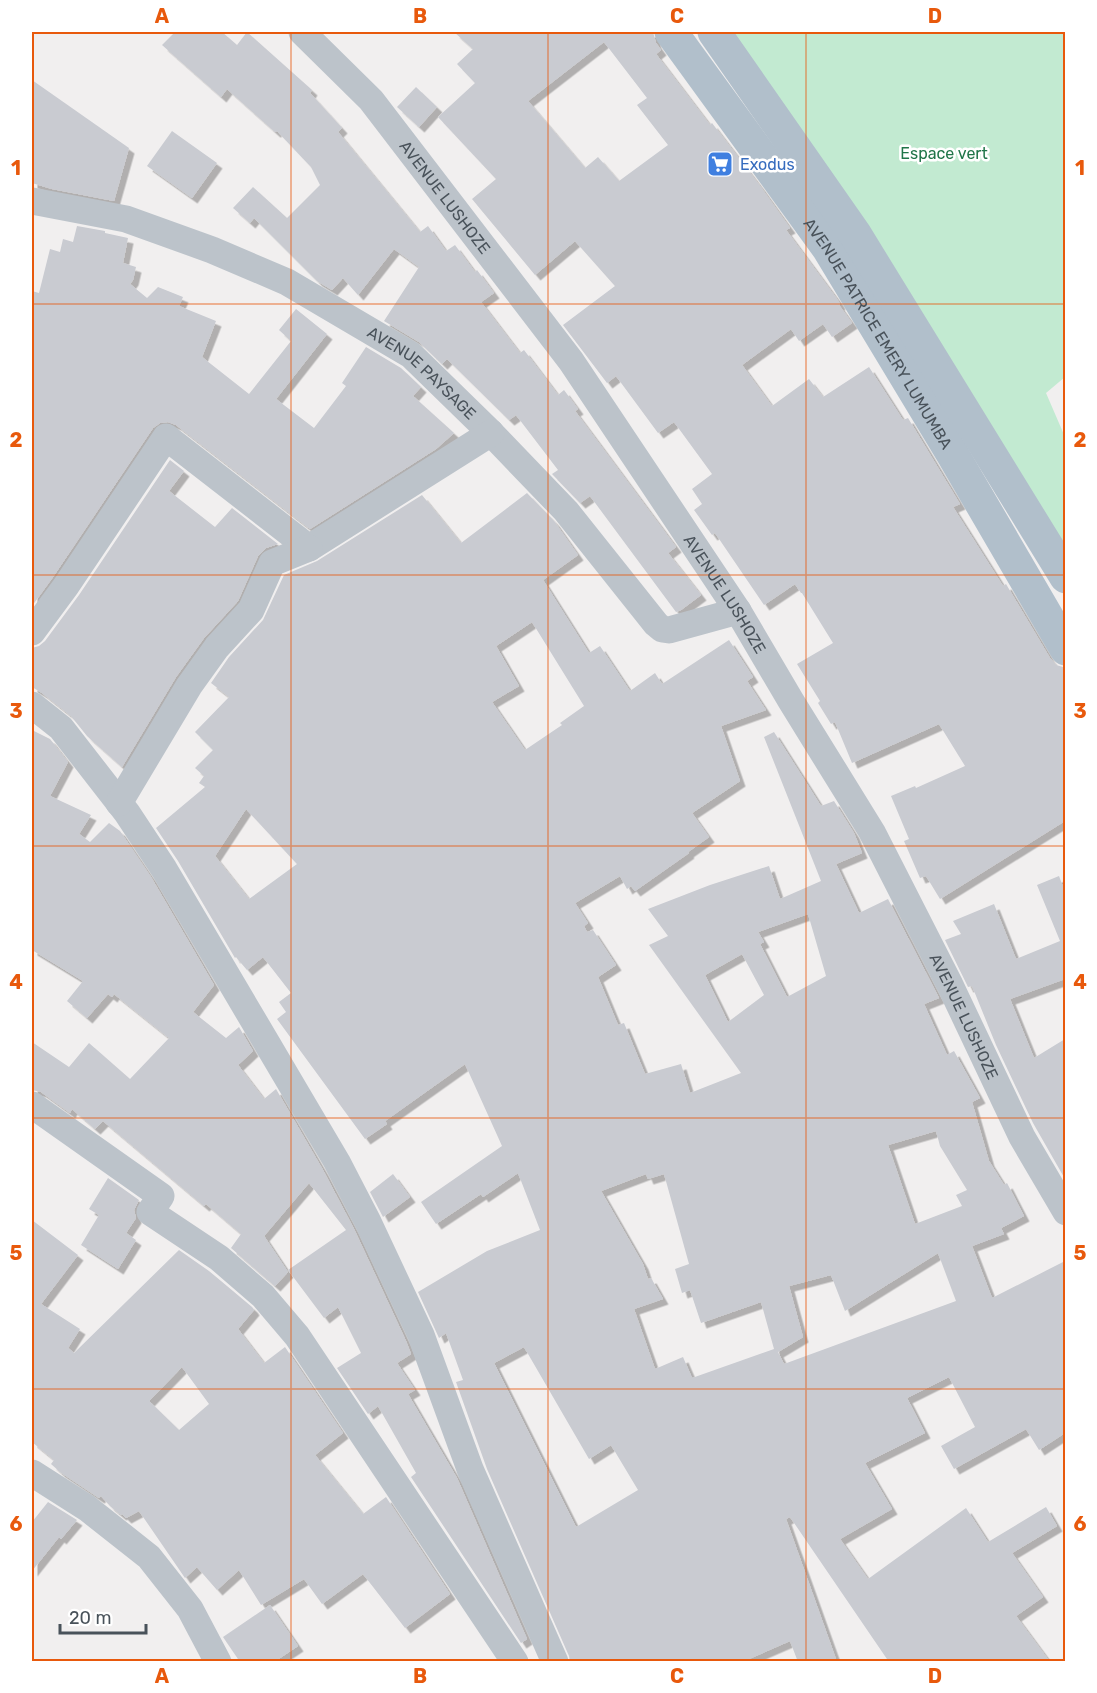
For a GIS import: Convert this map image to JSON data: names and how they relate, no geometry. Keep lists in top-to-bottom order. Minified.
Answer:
{"streets":{"main road":["AVENUE PATRICE EMERY LUMUMBA"],"street":["AVENUE LUSHOZE","AVENUE PAYSAGE"]},"crossings":[["AVENUE LUSHOZE","AVENUE PAYSAGE"]],"parks":["Espace vert"],"places":{"supermarket":["Exodus"]},"scale_bar":"20 m","grid":{"columns":["A","B","C","D"],"rows":["1","2","3","4","5","6"]}}
